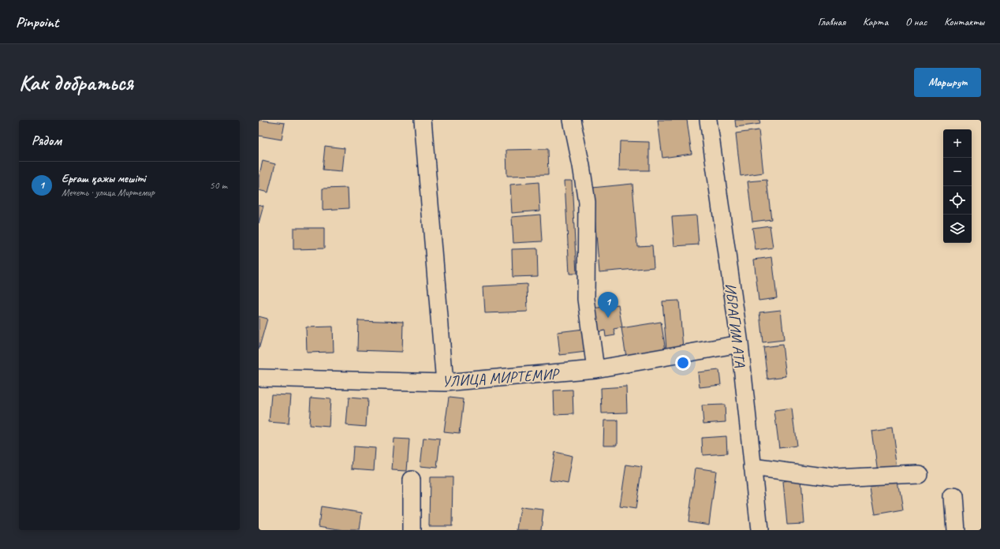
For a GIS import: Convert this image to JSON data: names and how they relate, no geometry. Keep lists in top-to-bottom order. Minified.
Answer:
{"streets":{"street":["ИБРАГИМ АТА","УЛИЦА МИРТЕМИР"]},"crossings":[["ИБРАГИМ АТА","УЛИЦА МИРТЕМИР"]],"page":{"header":"Pinpoint","nav":["Главная","Карта","О нас","Контакты"],"buttons":"Маршрут","title":"Как добраться","heading":"Рядом","map_buttons":["+","−"],"list":[{"mark":"1","name":"Ерғаш қажы мешіті","note":"Мечеть · улица Миртемир","value":"50 m"}],"pins":"1"}}
